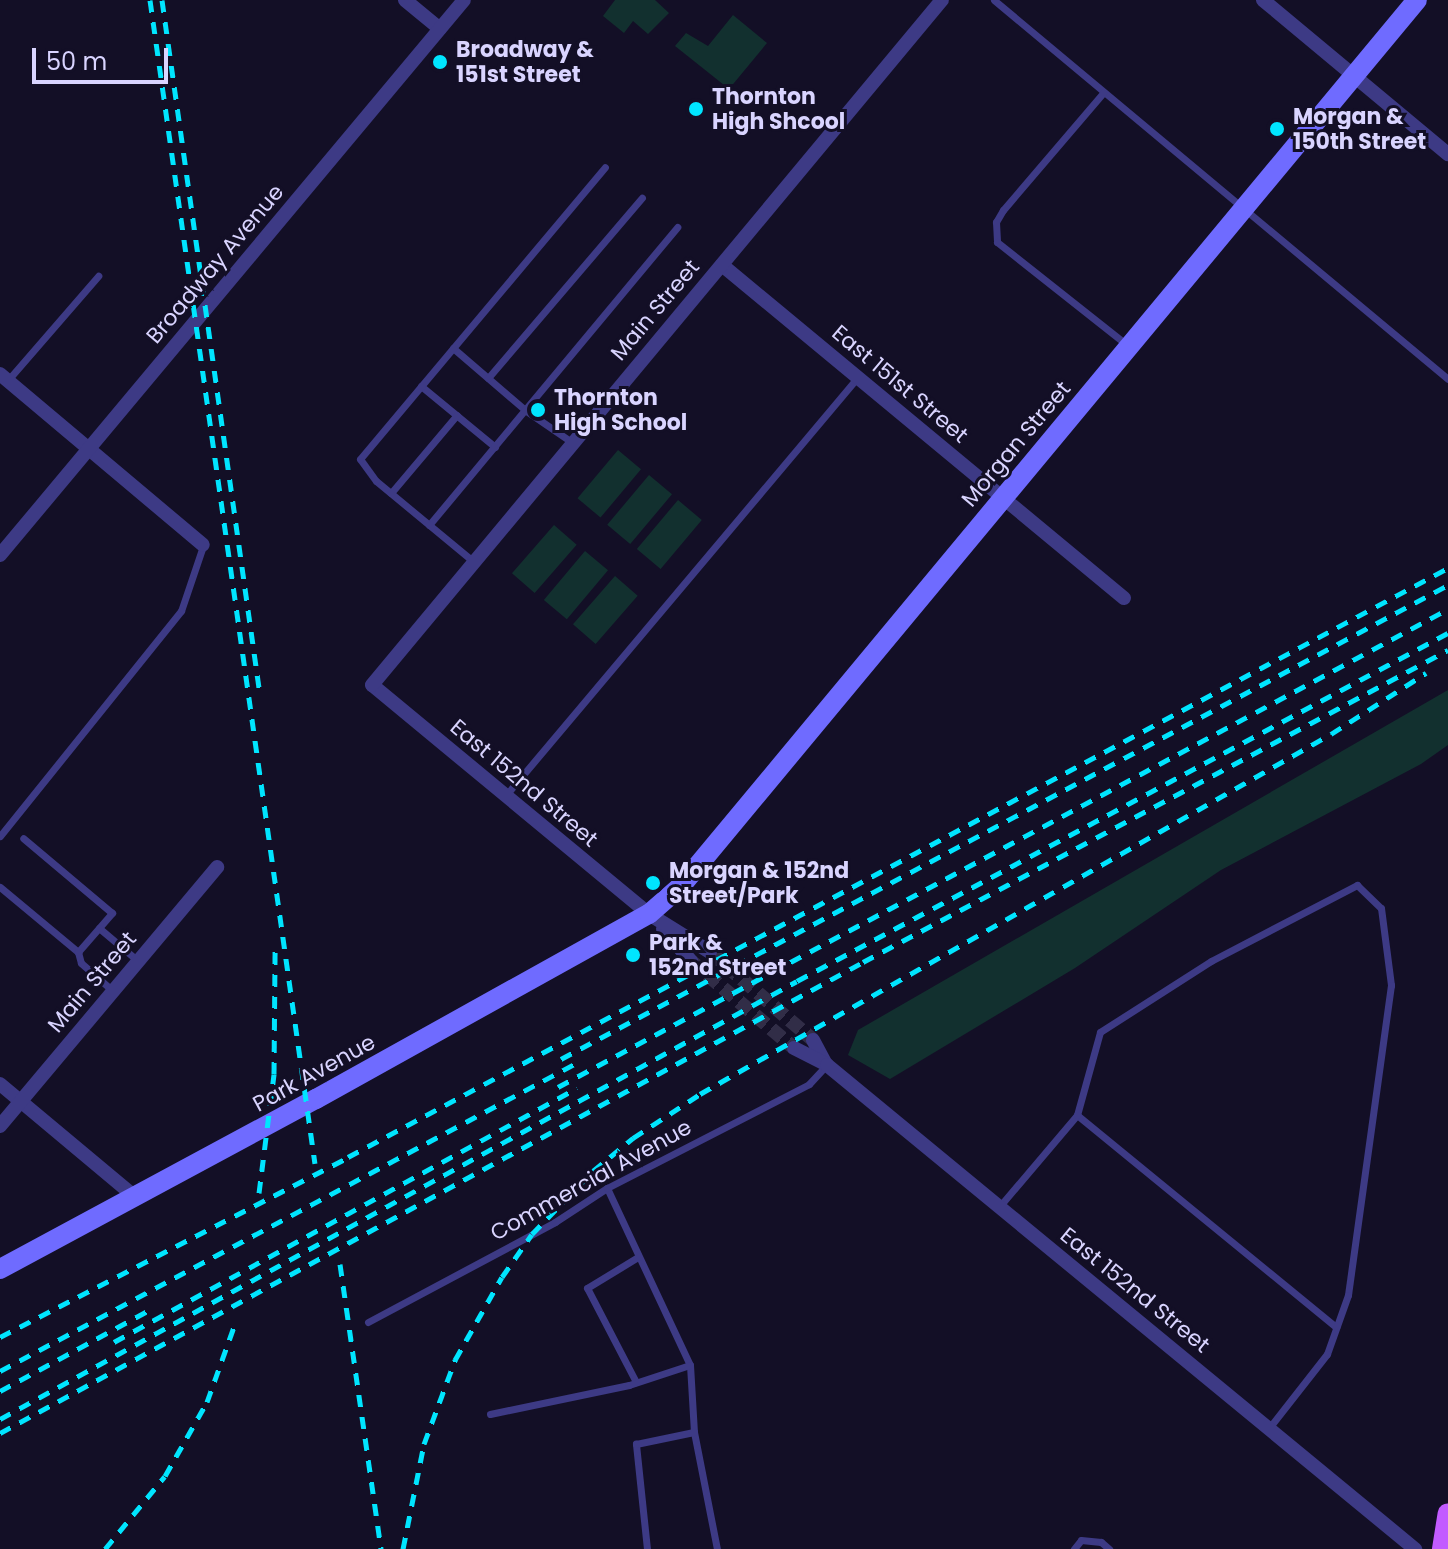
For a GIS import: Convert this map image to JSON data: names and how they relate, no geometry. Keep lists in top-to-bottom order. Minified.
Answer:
{"streets":{"street":["Broadway Avenue","Main Street","East 151st Street","Morgan Street","East 152nd Street","Park Avenue"],"lane":["Commercial Avenue"]},"crossings":[["Main Street","East 151st Street"],["Main Street","East 152nd Street"],["East 151st Street","Morgan Street"],["Morgan Street","East 152nd Street"],["Morgan Street","Park Avenue"],["East 152nd Street","Park Avenue"],["East 152nd Street","Commercial Avenue"]],"places":["Broadway & 151st Street","Thornton High Shcool","Morgan & 150th Street","Thornton High School","Morgan & 152nd Street/Park","Park & 152nd Street"],"scale_bar":"50 m"}
